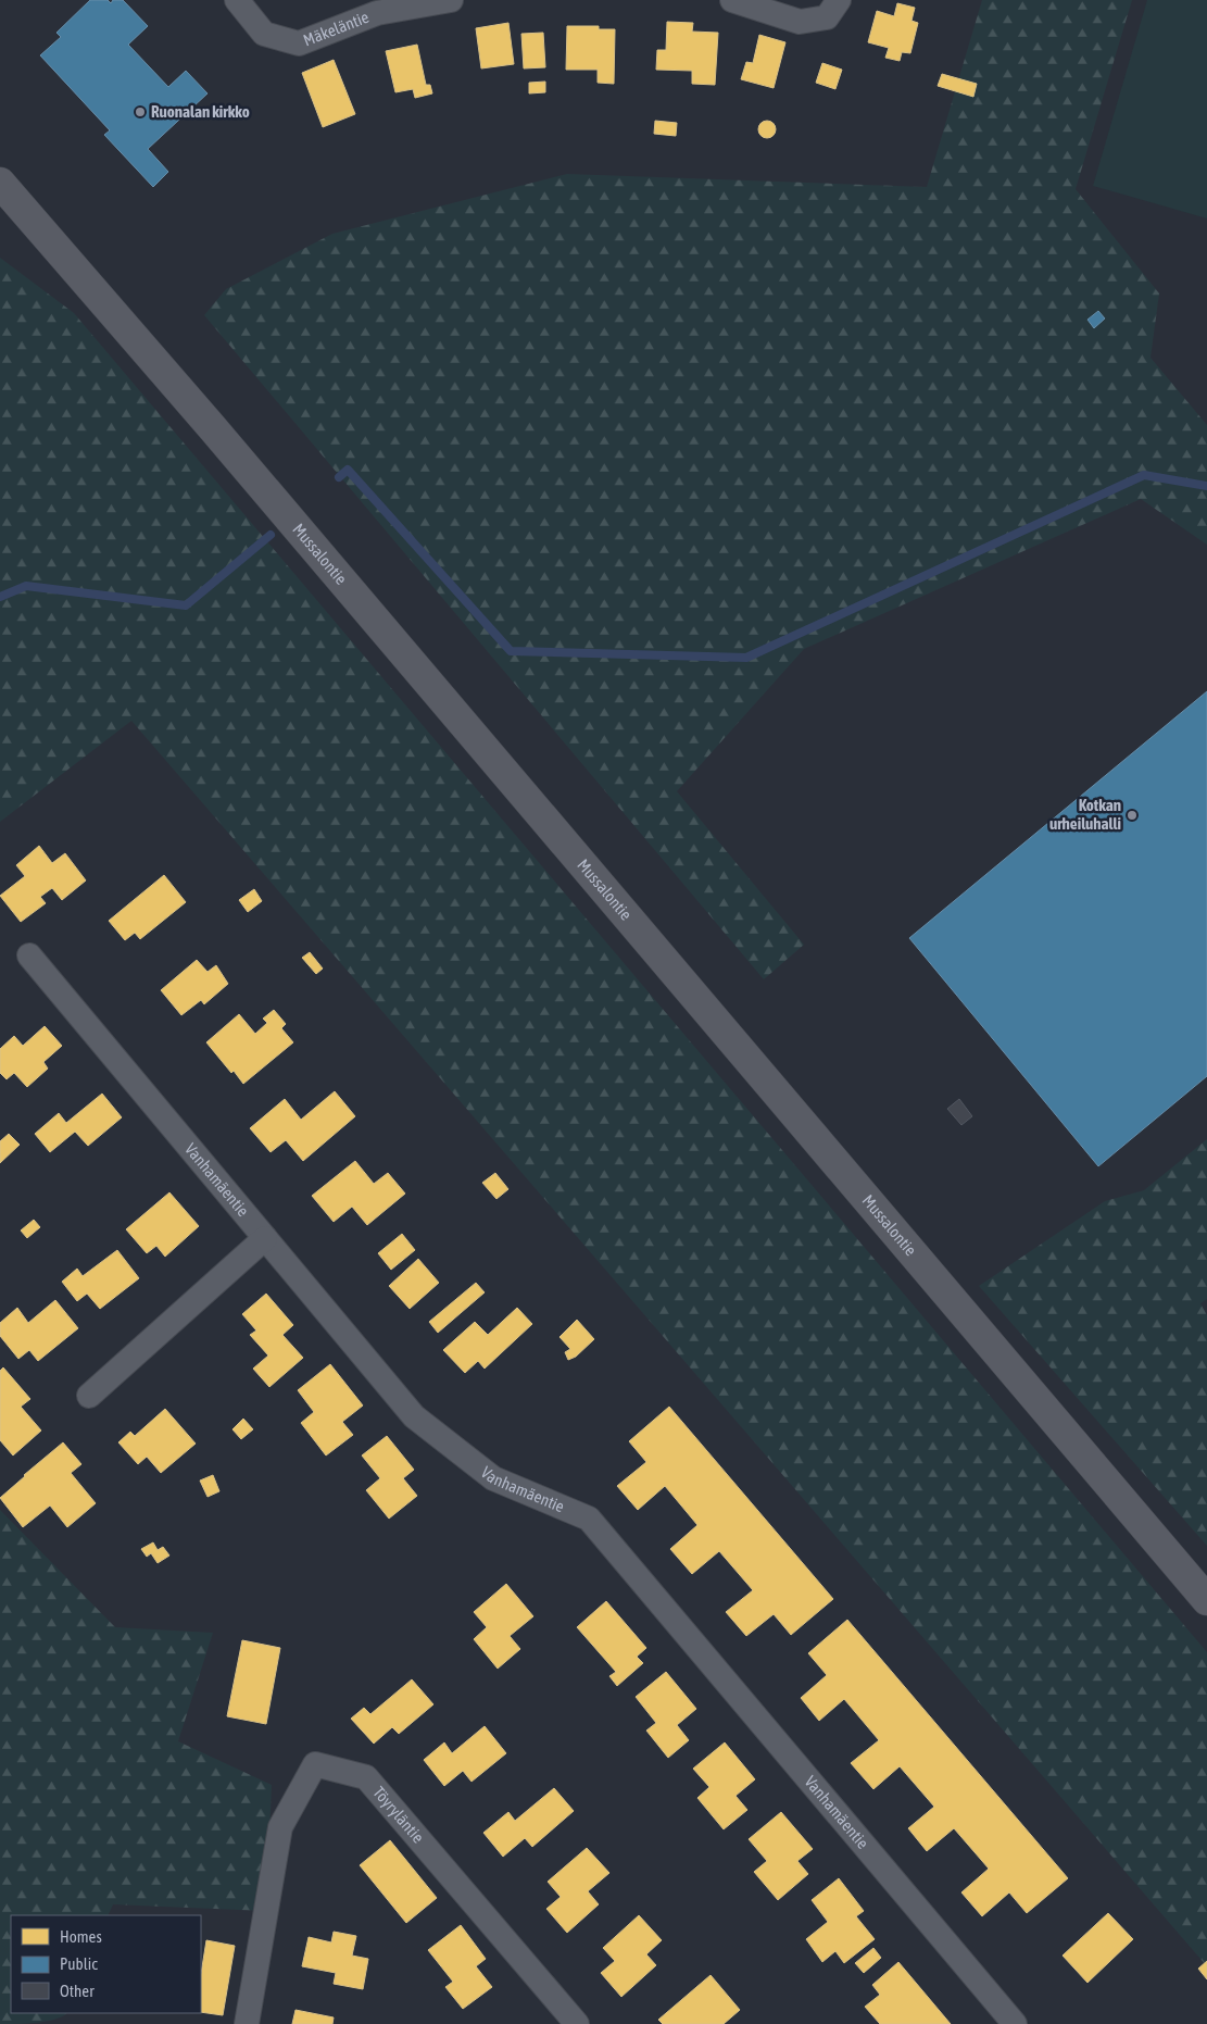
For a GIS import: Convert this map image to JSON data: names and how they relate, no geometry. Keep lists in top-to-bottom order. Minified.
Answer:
{"streets":{"main road":["Mussalontie"],"street":["Mäkeläntie","Vanhamäentie","Töyryläntie"]},"places":["Ruonalan kirkko","Kotkan urheiluhalli"],"legend":["Homes","Public","Other"]}
